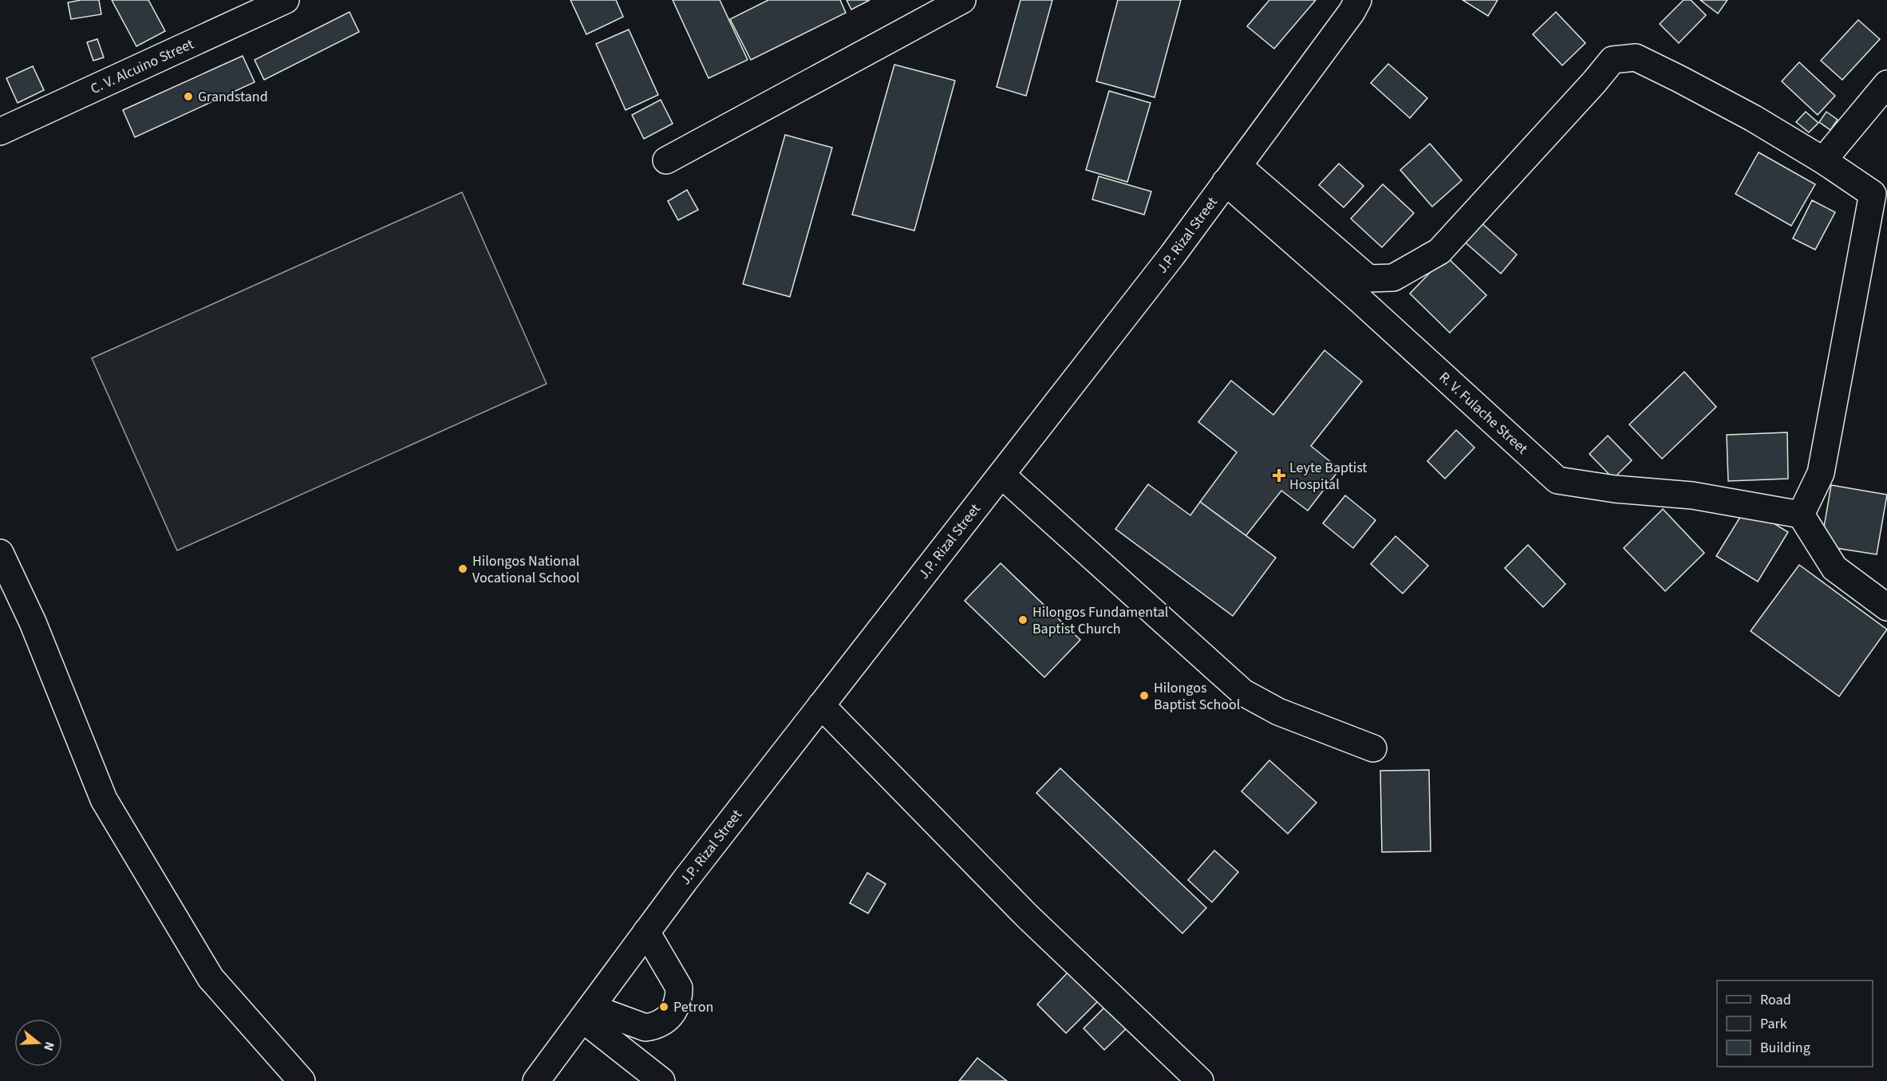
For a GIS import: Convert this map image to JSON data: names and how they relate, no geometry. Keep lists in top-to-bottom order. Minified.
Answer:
{"streets":{"street":["C. V. Alcuino Street","J.P. Rizal Street","R. V. Fulache Street"]},"crossings":[["J.P. Rizal Street","R. V. Fulache Street"]],"places":{"other":["Grandstand","Hilongos National Vocational School","Hilongos Fundamental Baptist Church","Hilongos Baptist School","Petron"],"health":["Leyte Baptist Hospital"]},"legend":["Road","Park","Building"],"north":"right"}
